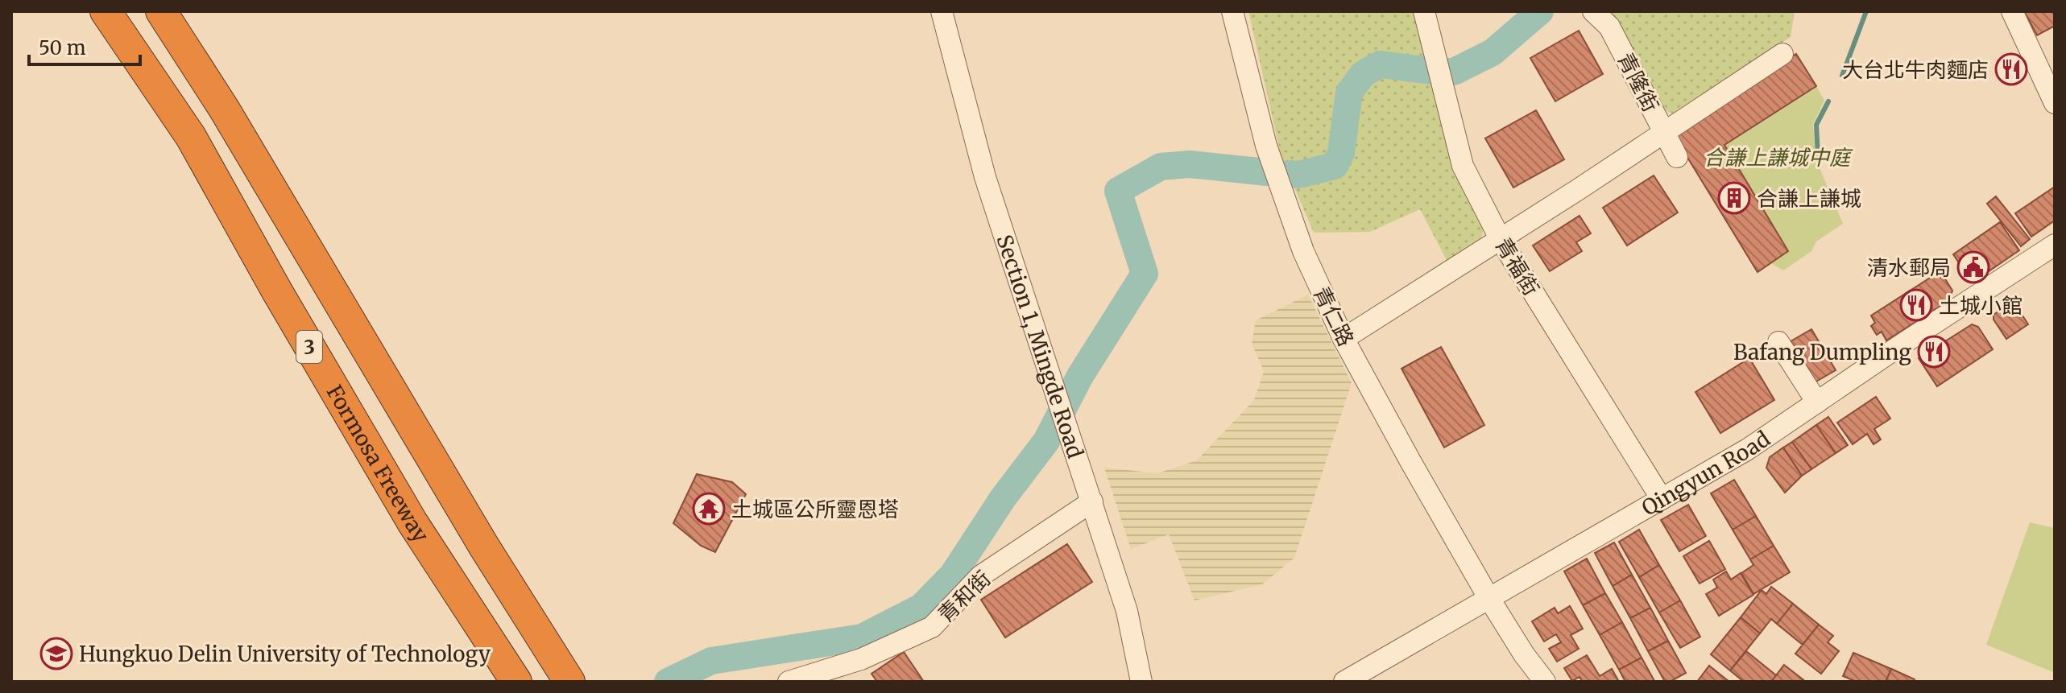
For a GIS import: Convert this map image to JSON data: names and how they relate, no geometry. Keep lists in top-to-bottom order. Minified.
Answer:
{"streets":{"highway":["3","Formosa Freeway"],"street":["青隆街","青福街","青仁路","Section 1, Mingde Road","Qingyun Road","青和街"]},"crossings":[["青福街","Qingyun Road"],["青仁路","Qingyun Road"],["Section 1, Mingde Road","青和街"]],"parks":["合謙上謙城中庭"],"places":{"restaurant":["大台北牛肉麵店","土城小館","Bafang Dumpling"],"building":["合謙上謙城"],"public building":["清水郵局"],"temple":["土城區公所靈恩塔"],"school or university":["Hungkuo Delin University of Technology"]},"scale_bar":"50 m"}
